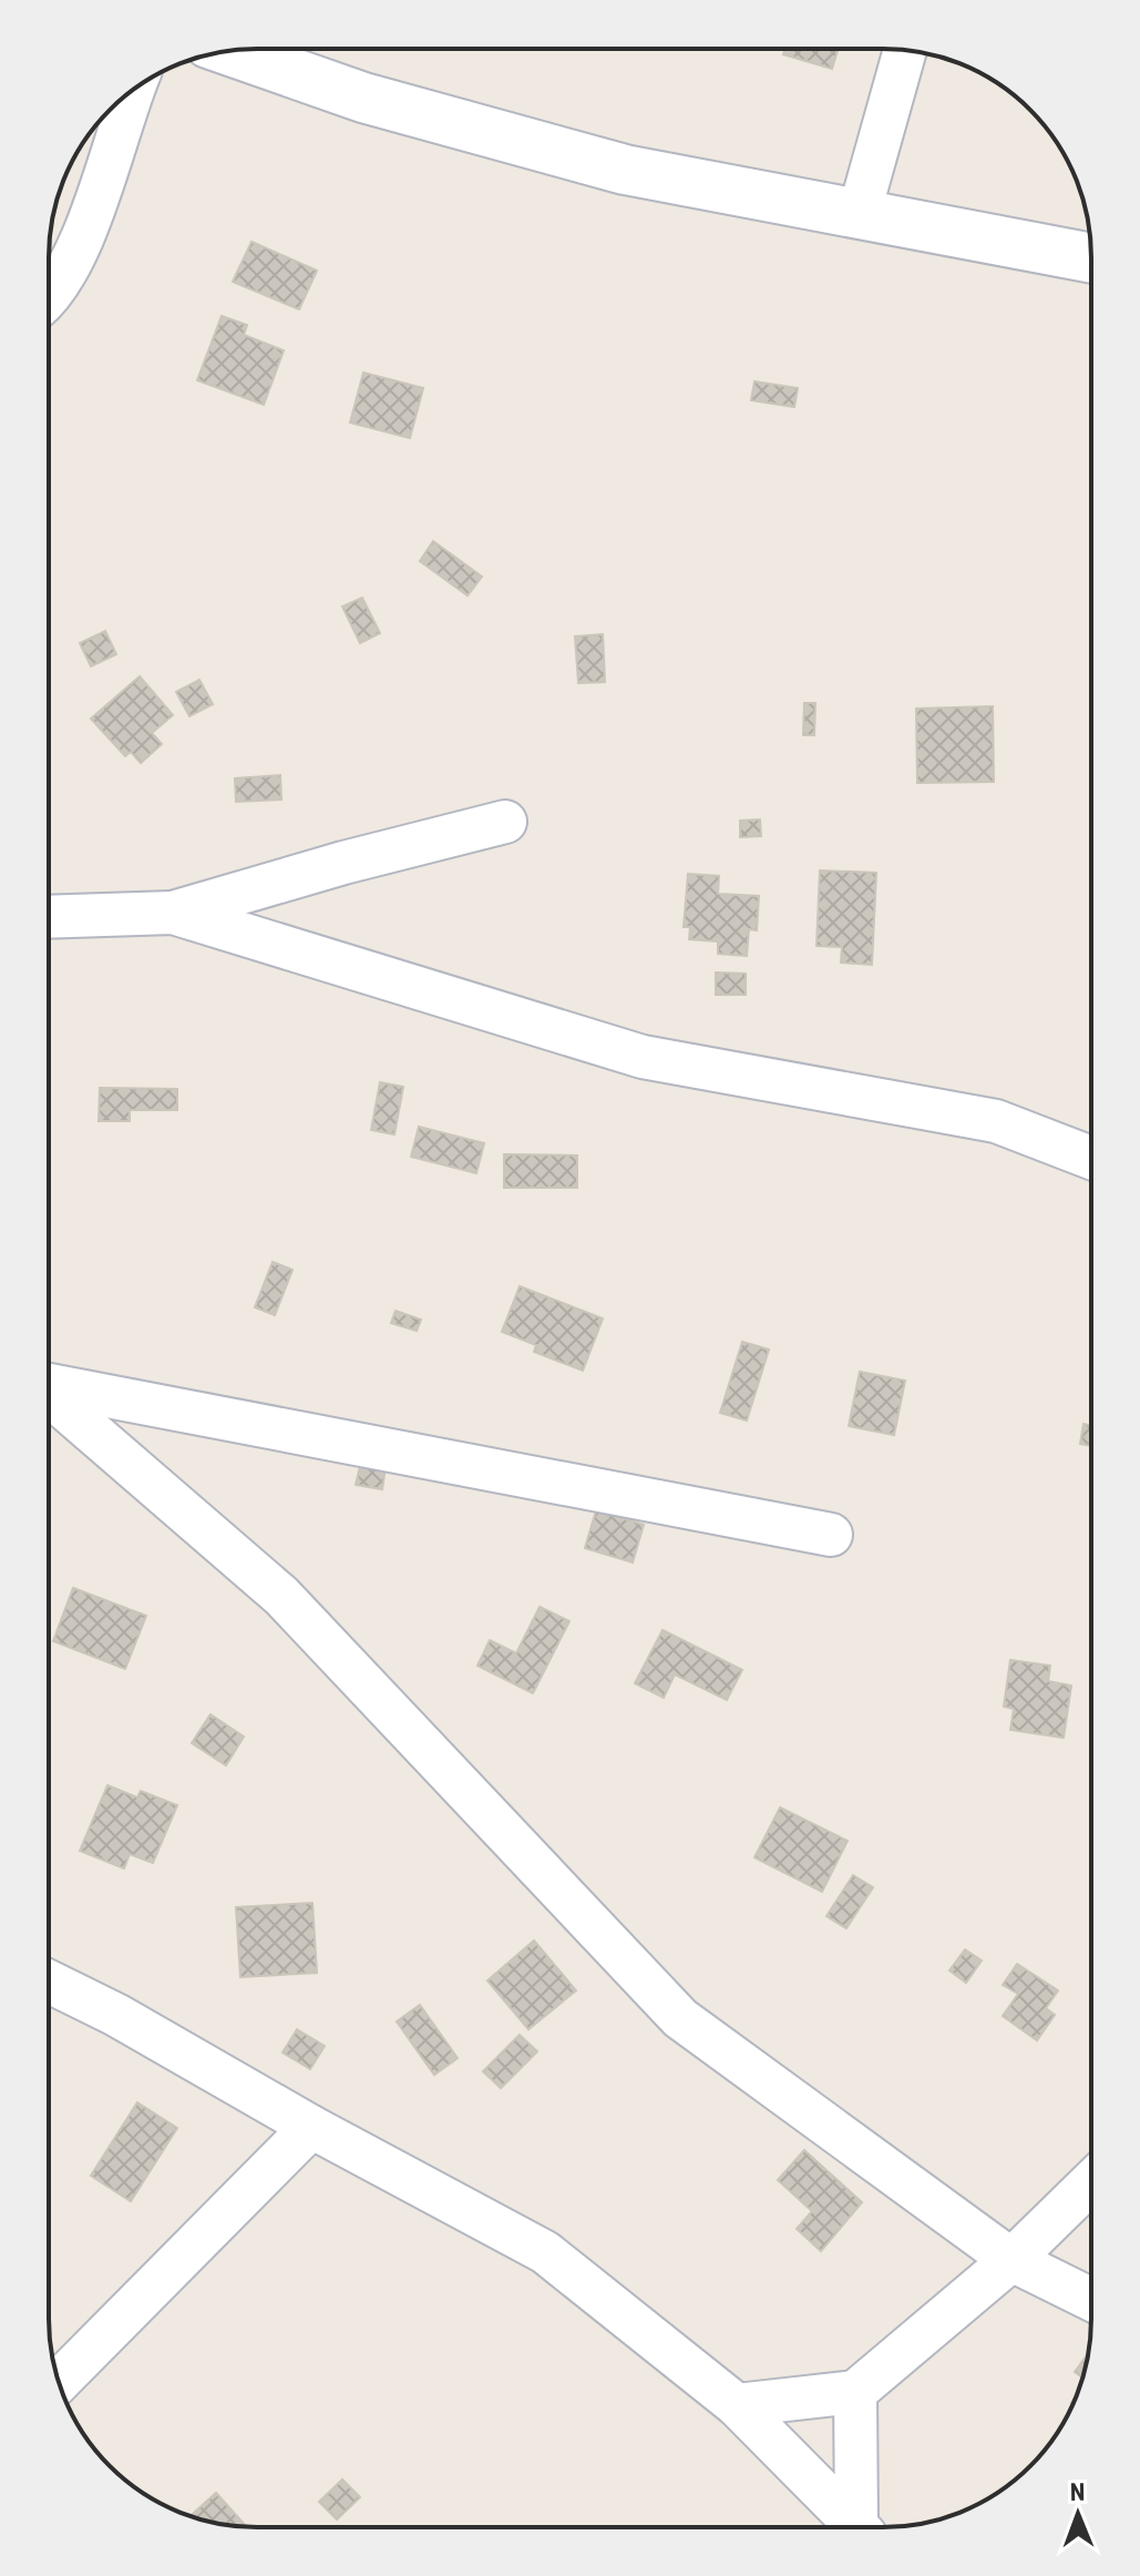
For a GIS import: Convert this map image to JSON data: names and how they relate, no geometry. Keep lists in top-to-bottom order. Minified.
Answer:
{"north":"top"}
